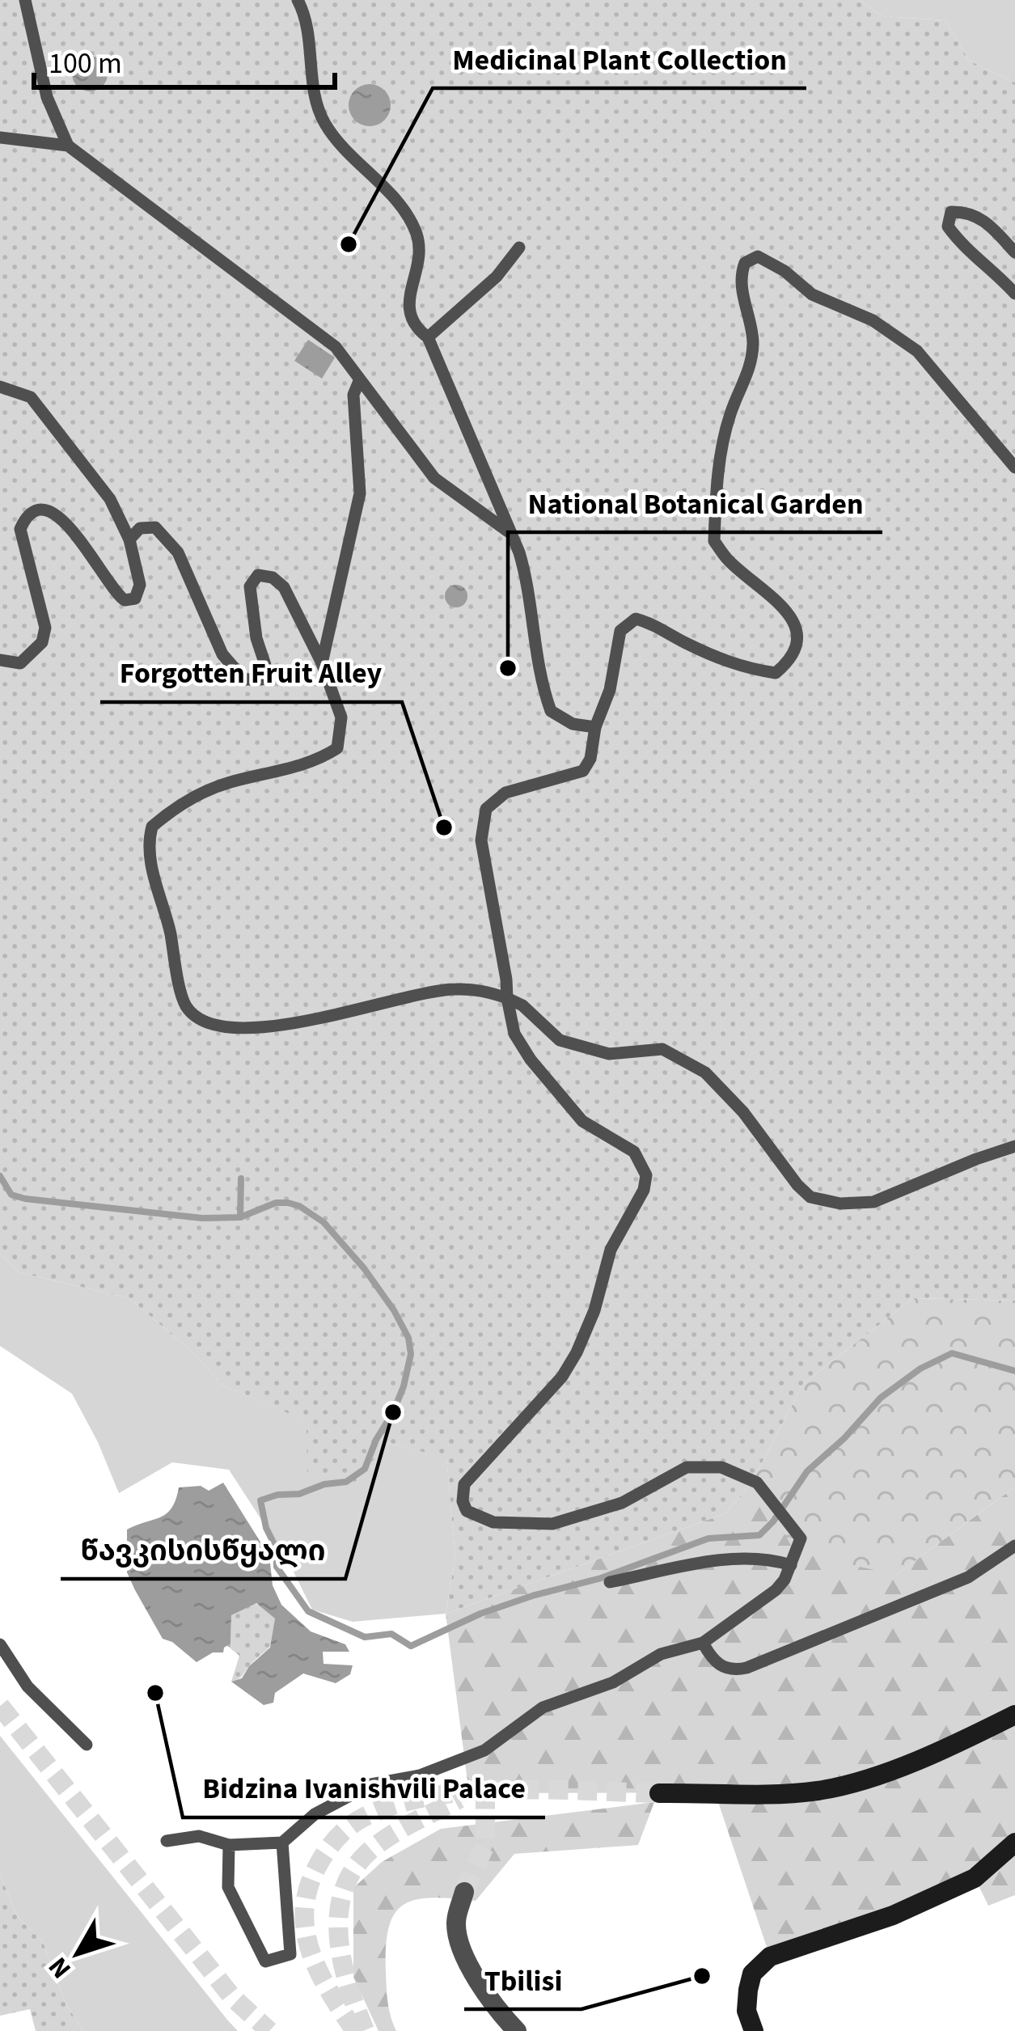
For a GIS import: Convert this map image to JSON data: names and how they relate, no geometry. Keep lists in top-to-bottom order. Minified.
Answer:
{"places":["Medicinal Plant Collection","National Botanical Garden","Forgotten Fruit Alley","წავკისისწყალი","Bidzina Ivanishvili Palace","Tbilisi"],"scale_bar":"100 m","north":"bottom left"}
